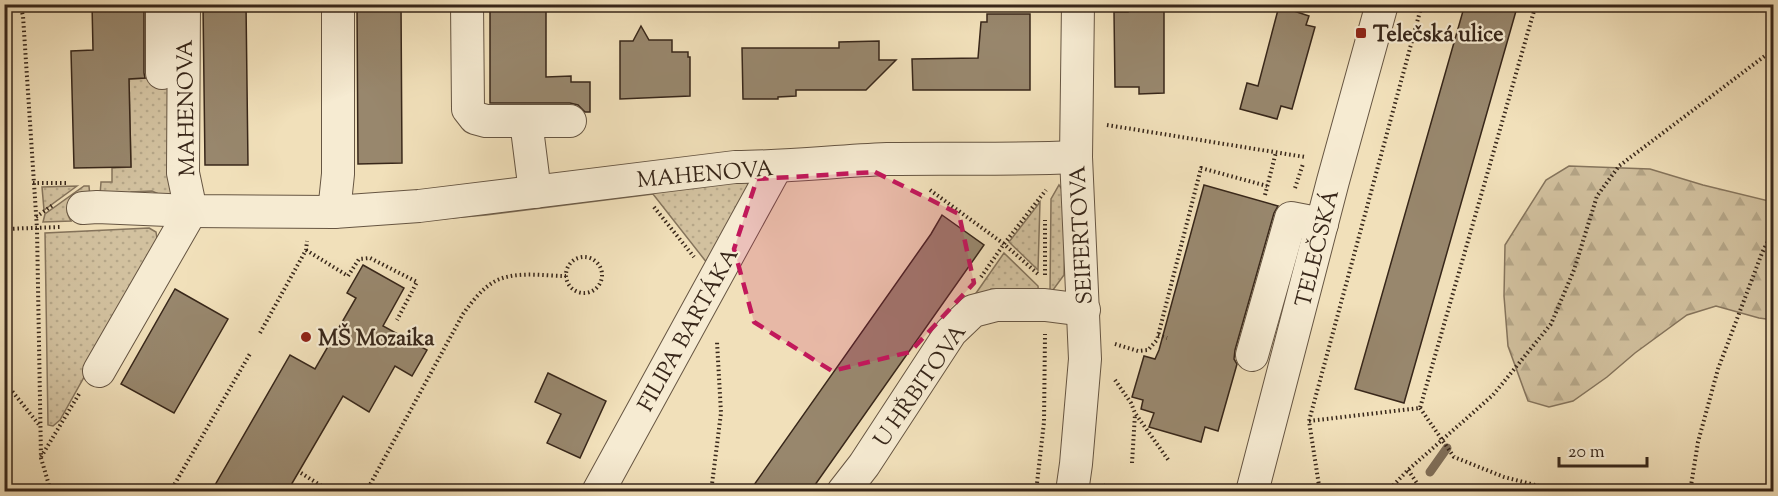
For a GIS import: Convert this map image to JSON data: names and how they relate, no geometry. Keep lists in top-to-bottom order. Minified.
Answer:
{"streets":{"street":["MAHENOVA","SEIFERTOVA","TELEČSKÁ","FILIPA BARTÁKA","U HŘBITOVA"]},"crossings":[["MAHENOVA","SEIFERTOVA"],["MAHENOVA","FILIPA BARTÁKA"],["SEIFERTOVA","U HŘBITOVA"]],"places":{"transit":["Telečská ulice"],"other":["MŠ Mozaika"]},"scale_bar":"20 m"}
